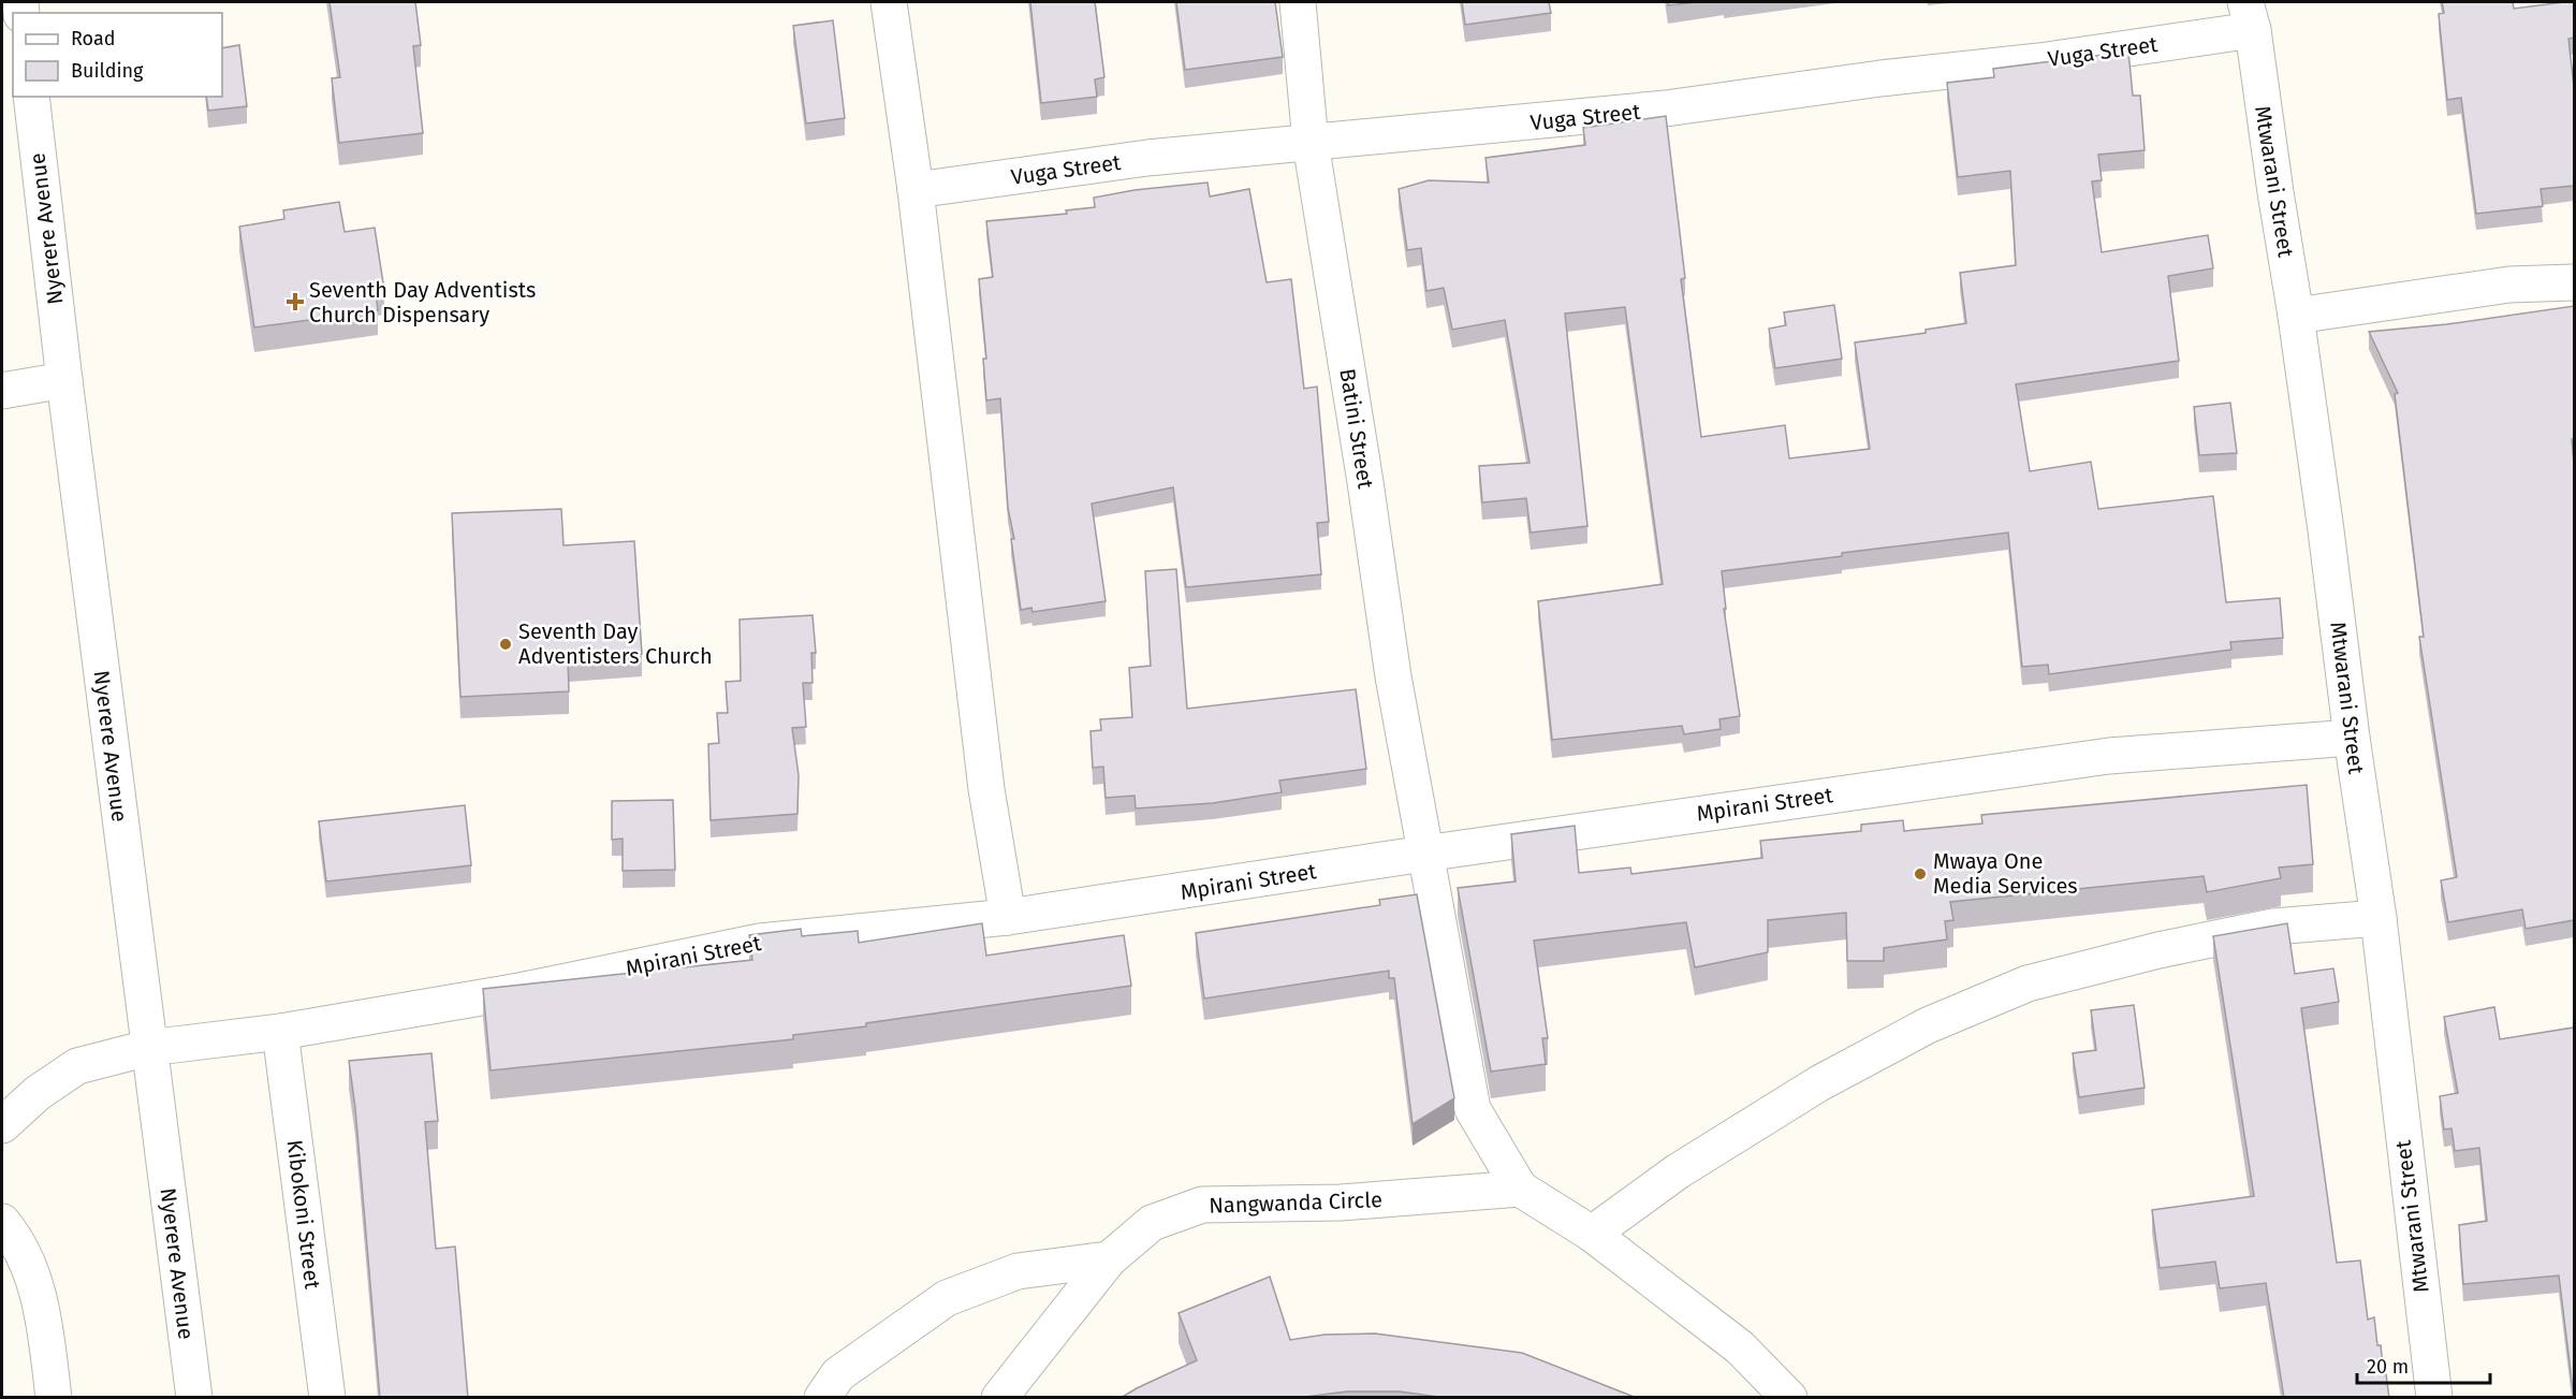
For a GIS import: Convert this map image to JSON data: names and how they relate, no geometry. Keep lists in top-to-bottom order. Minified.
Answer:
{"streets":{"street":["Vuga Street","Mtwarani Street","Nyerere Avenue","Batini Street","Mpirani Street","Nangwanda Circle","Kibokoni Street"]},"crossings":[["Vuga Street","Mtwarani Street"],["Vuga Street","Batini Street"],["Mtwarani Street","Mpirani Street"],["Nyerere Avenue","Mpirani Street"],["Batini Street","Mpirani Street"],["Mpirani Street","Kibokoni Street"]],"places":{"health":["Seventh Day Adventists Church Dispensary"],"other":["Seventh Day Adventisters Church","Mwaya One Media Services"]},"legend":["Road","Building"],"scale_bar":"20 m"}
